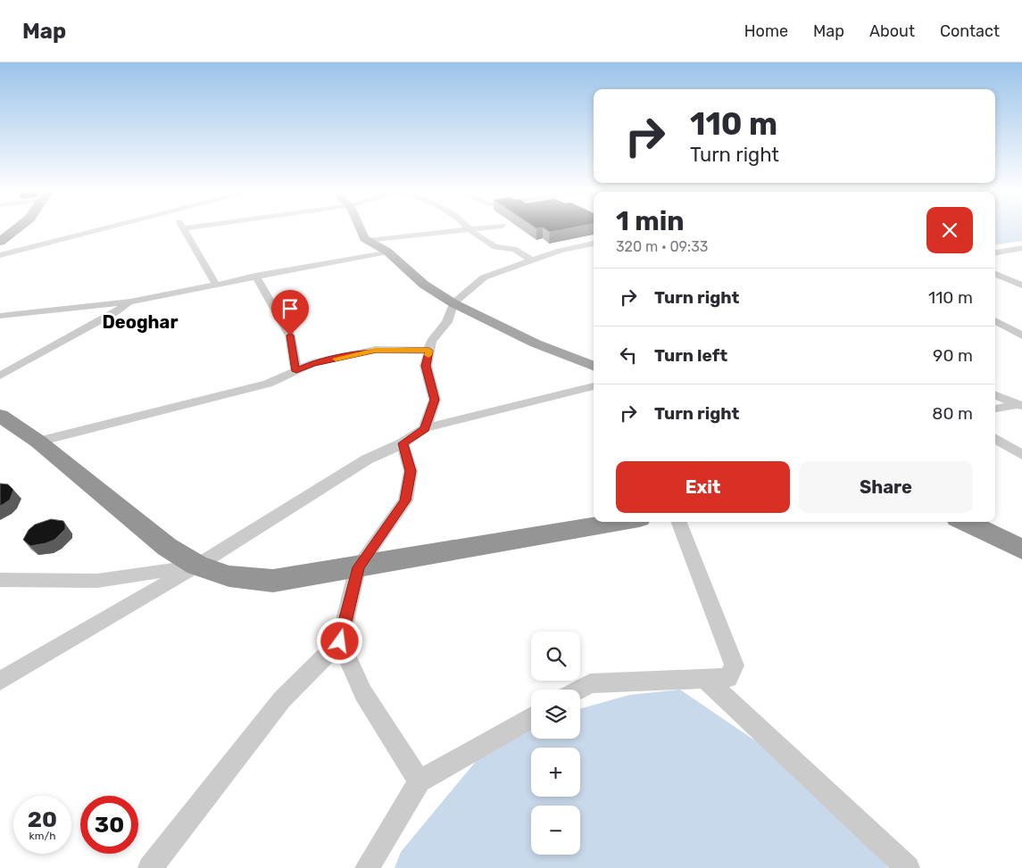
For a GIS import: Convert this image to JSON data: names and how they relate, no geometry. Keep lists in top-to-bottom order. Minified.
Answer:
{"districts":["Deoghar"],"page":{"header":"Map","nav":["Home","Map","About","Contact"],"turn":["110 m","Turn right"],"heading":["1 min","320 m · 09:33"],"list":[{"name":"Turn right","value":"110 m"},{"name":"Turn left","value":"90 m"},{"name":"Turn right","value":"80 m"}],"buttons":["Exit","Share"],"map_buttons":["+","−"],"speed":"20 km/h","limit":"30"}}
